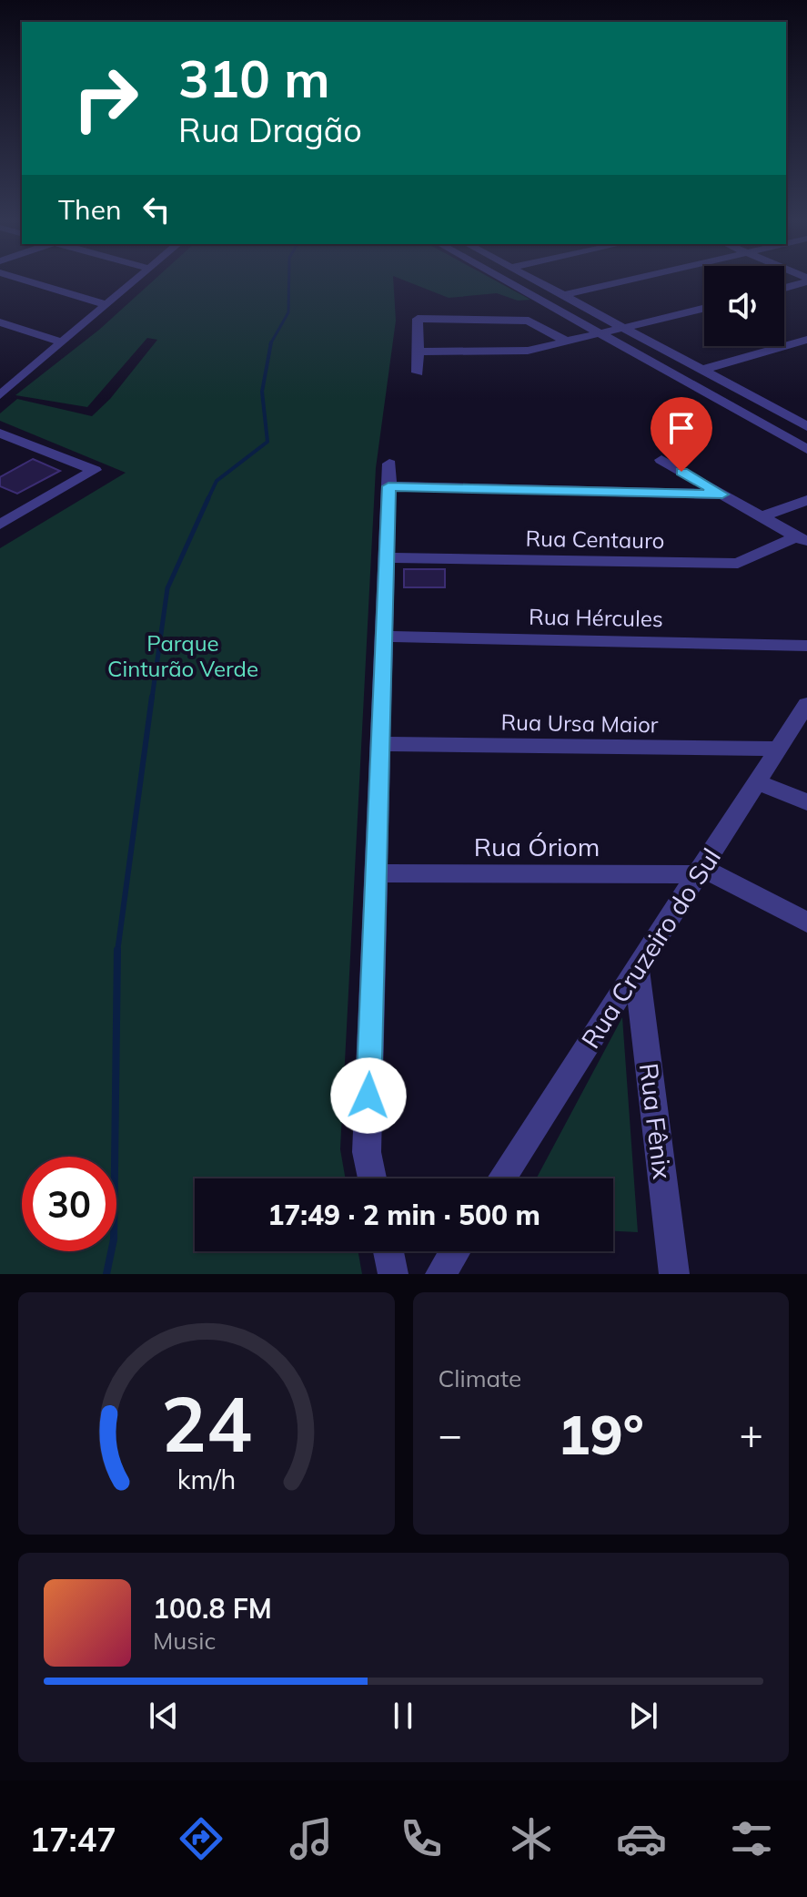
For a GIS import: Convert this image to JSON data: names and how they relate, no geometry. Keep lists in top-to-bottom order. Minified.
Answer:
{"streets":{"street":["Rua Centauro","Rua Hércules","Rua Ursa Maior","Rua Óriom","Rua Cruzeiro do Sul","Rua Fênix"]},"crossings":[["Rua Ursa Maior","Rua Cruzeiro do Sul"],["Rua Óriom","Rua Cruzeiro do Sul"],["Rua Cruzeiro do Sul","Rua Fênix"]],"parks":["Parque Cinturão Verde"],"page":{"turn":["310 m","Rua Dragão"],"then":"Then","limit":"30","trip":"17:49 · 2 min · 500 m","tile":"Climate","heat":["−","19°","+"],"song":["100.8 FM","Music"],"tabs":"17:47","gauge":["24","km/h"]}}
